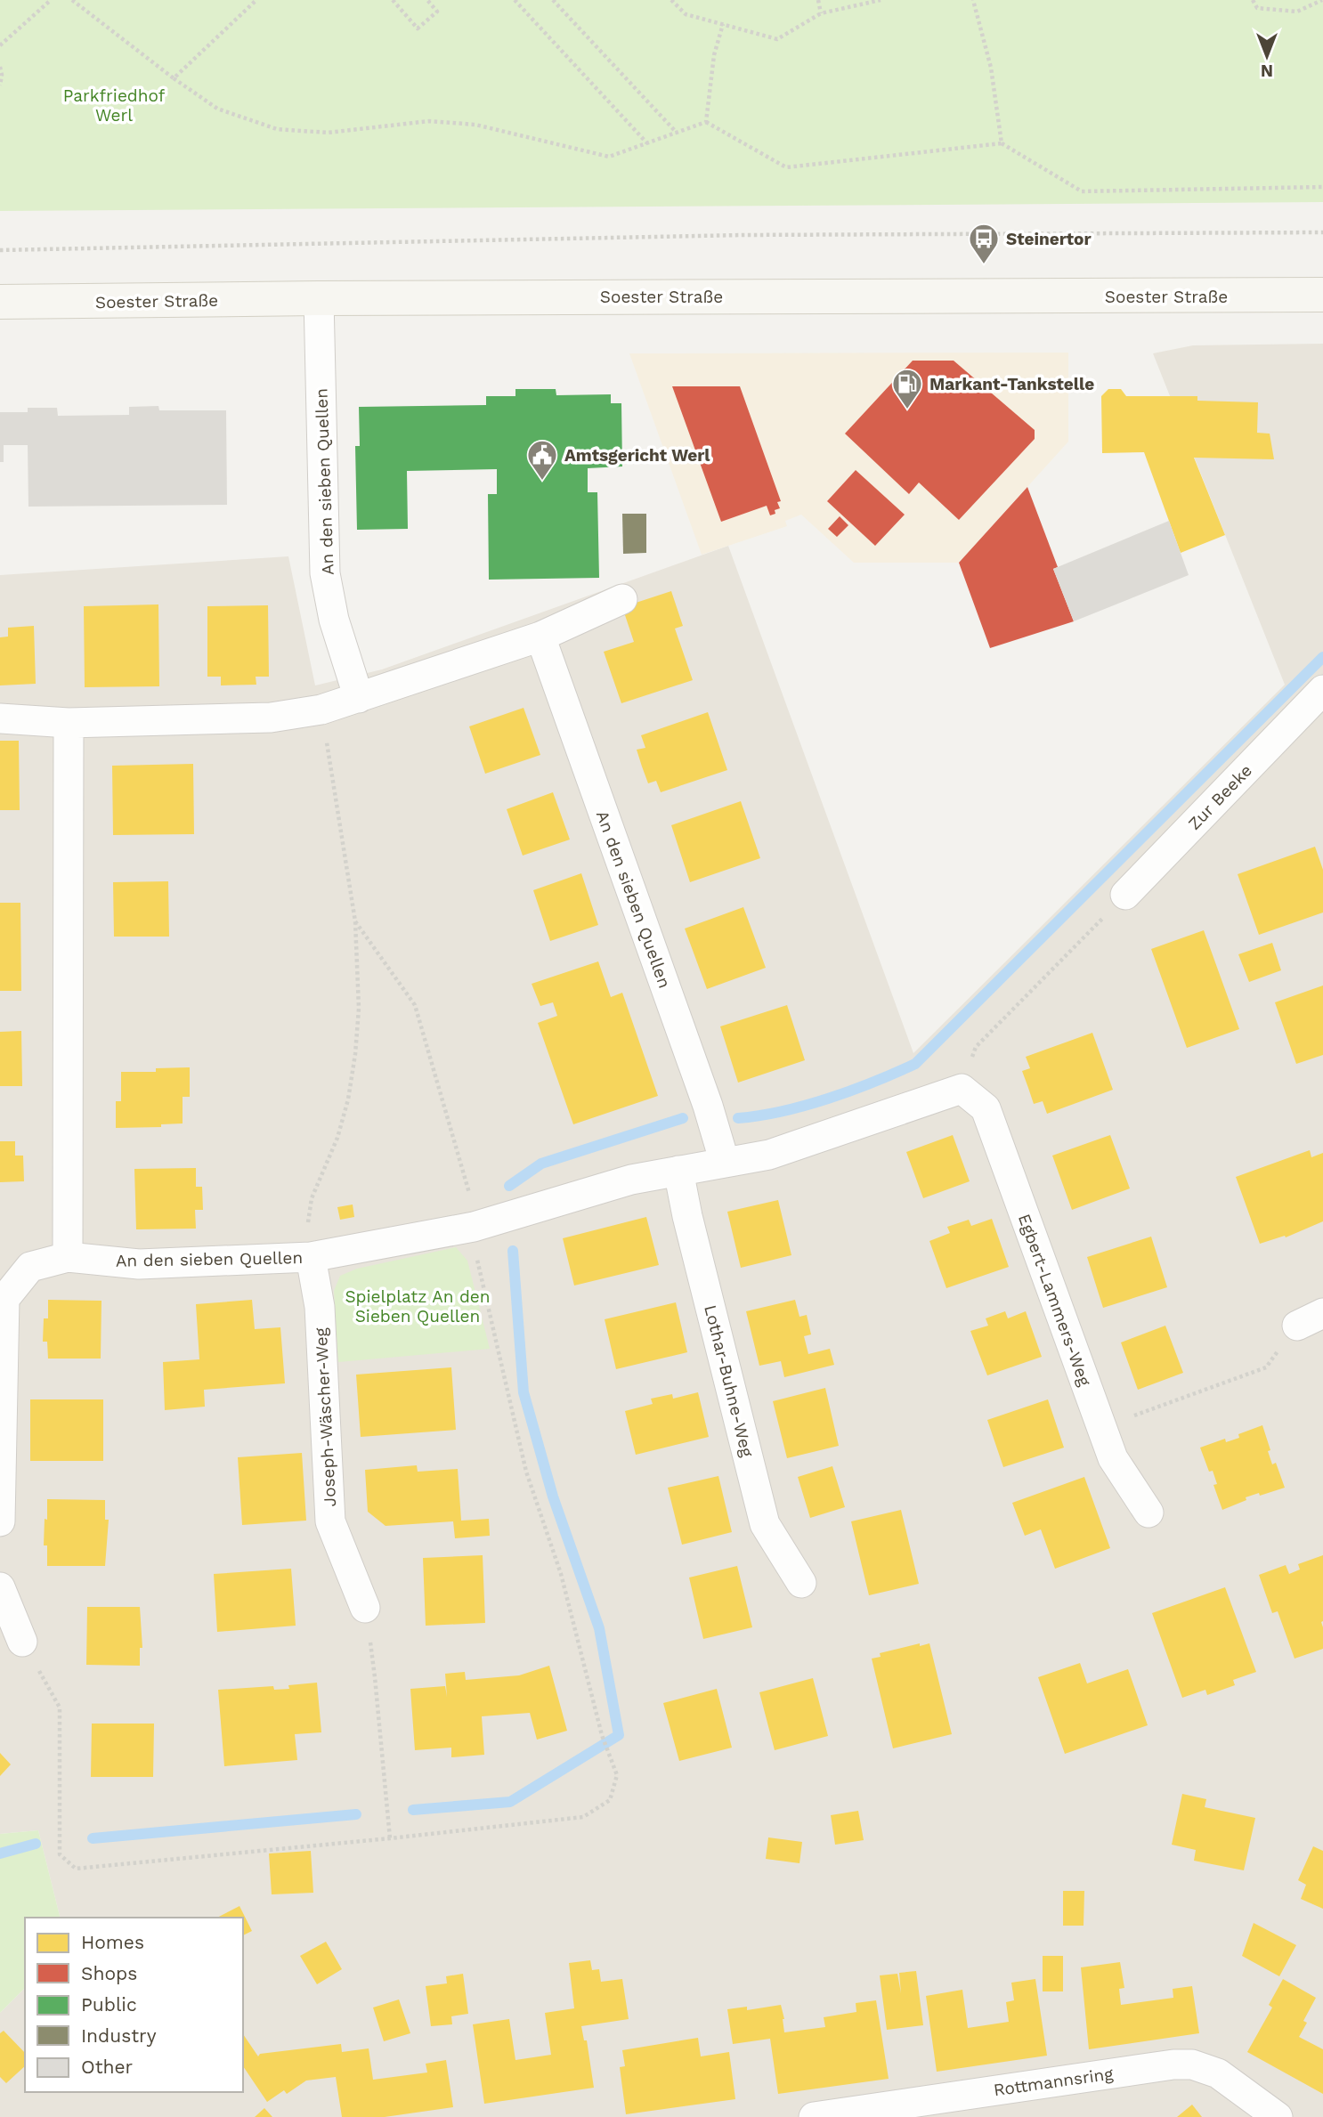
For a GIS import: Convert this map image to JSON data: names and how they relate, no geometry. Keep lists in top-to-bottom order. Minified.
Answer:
{"streets":{"main road":["Soester Straße"],"street":["An den sieben Quellen","Zur Beeke","Egbert-Lammers-Weg","Lothar-Buhne-Weg","Joseph-Wäscher-Weg","Rottmannsring"]},"crossings":[["Soester Straße","An den sieben Quellen"],["An den sieben Quellen","Egbert-Lammers-Weg"],["An den sieben Quellen","Lothar-Buhne-Weg"],["An den sieben Quellen","Joseph-Wäscher-Weg"]],"parks":["Parkfriedhof Werl","Spielplatz An den Sieben Quellen"],"places":{"bus stop":["Steinertor"],"fuel station":["Markant-Tankstelle"],"public building":["Amtsgericht Werl"]},"legend":["Homes","Shops","Public","Industry","Other"],"north":"bottom"}
